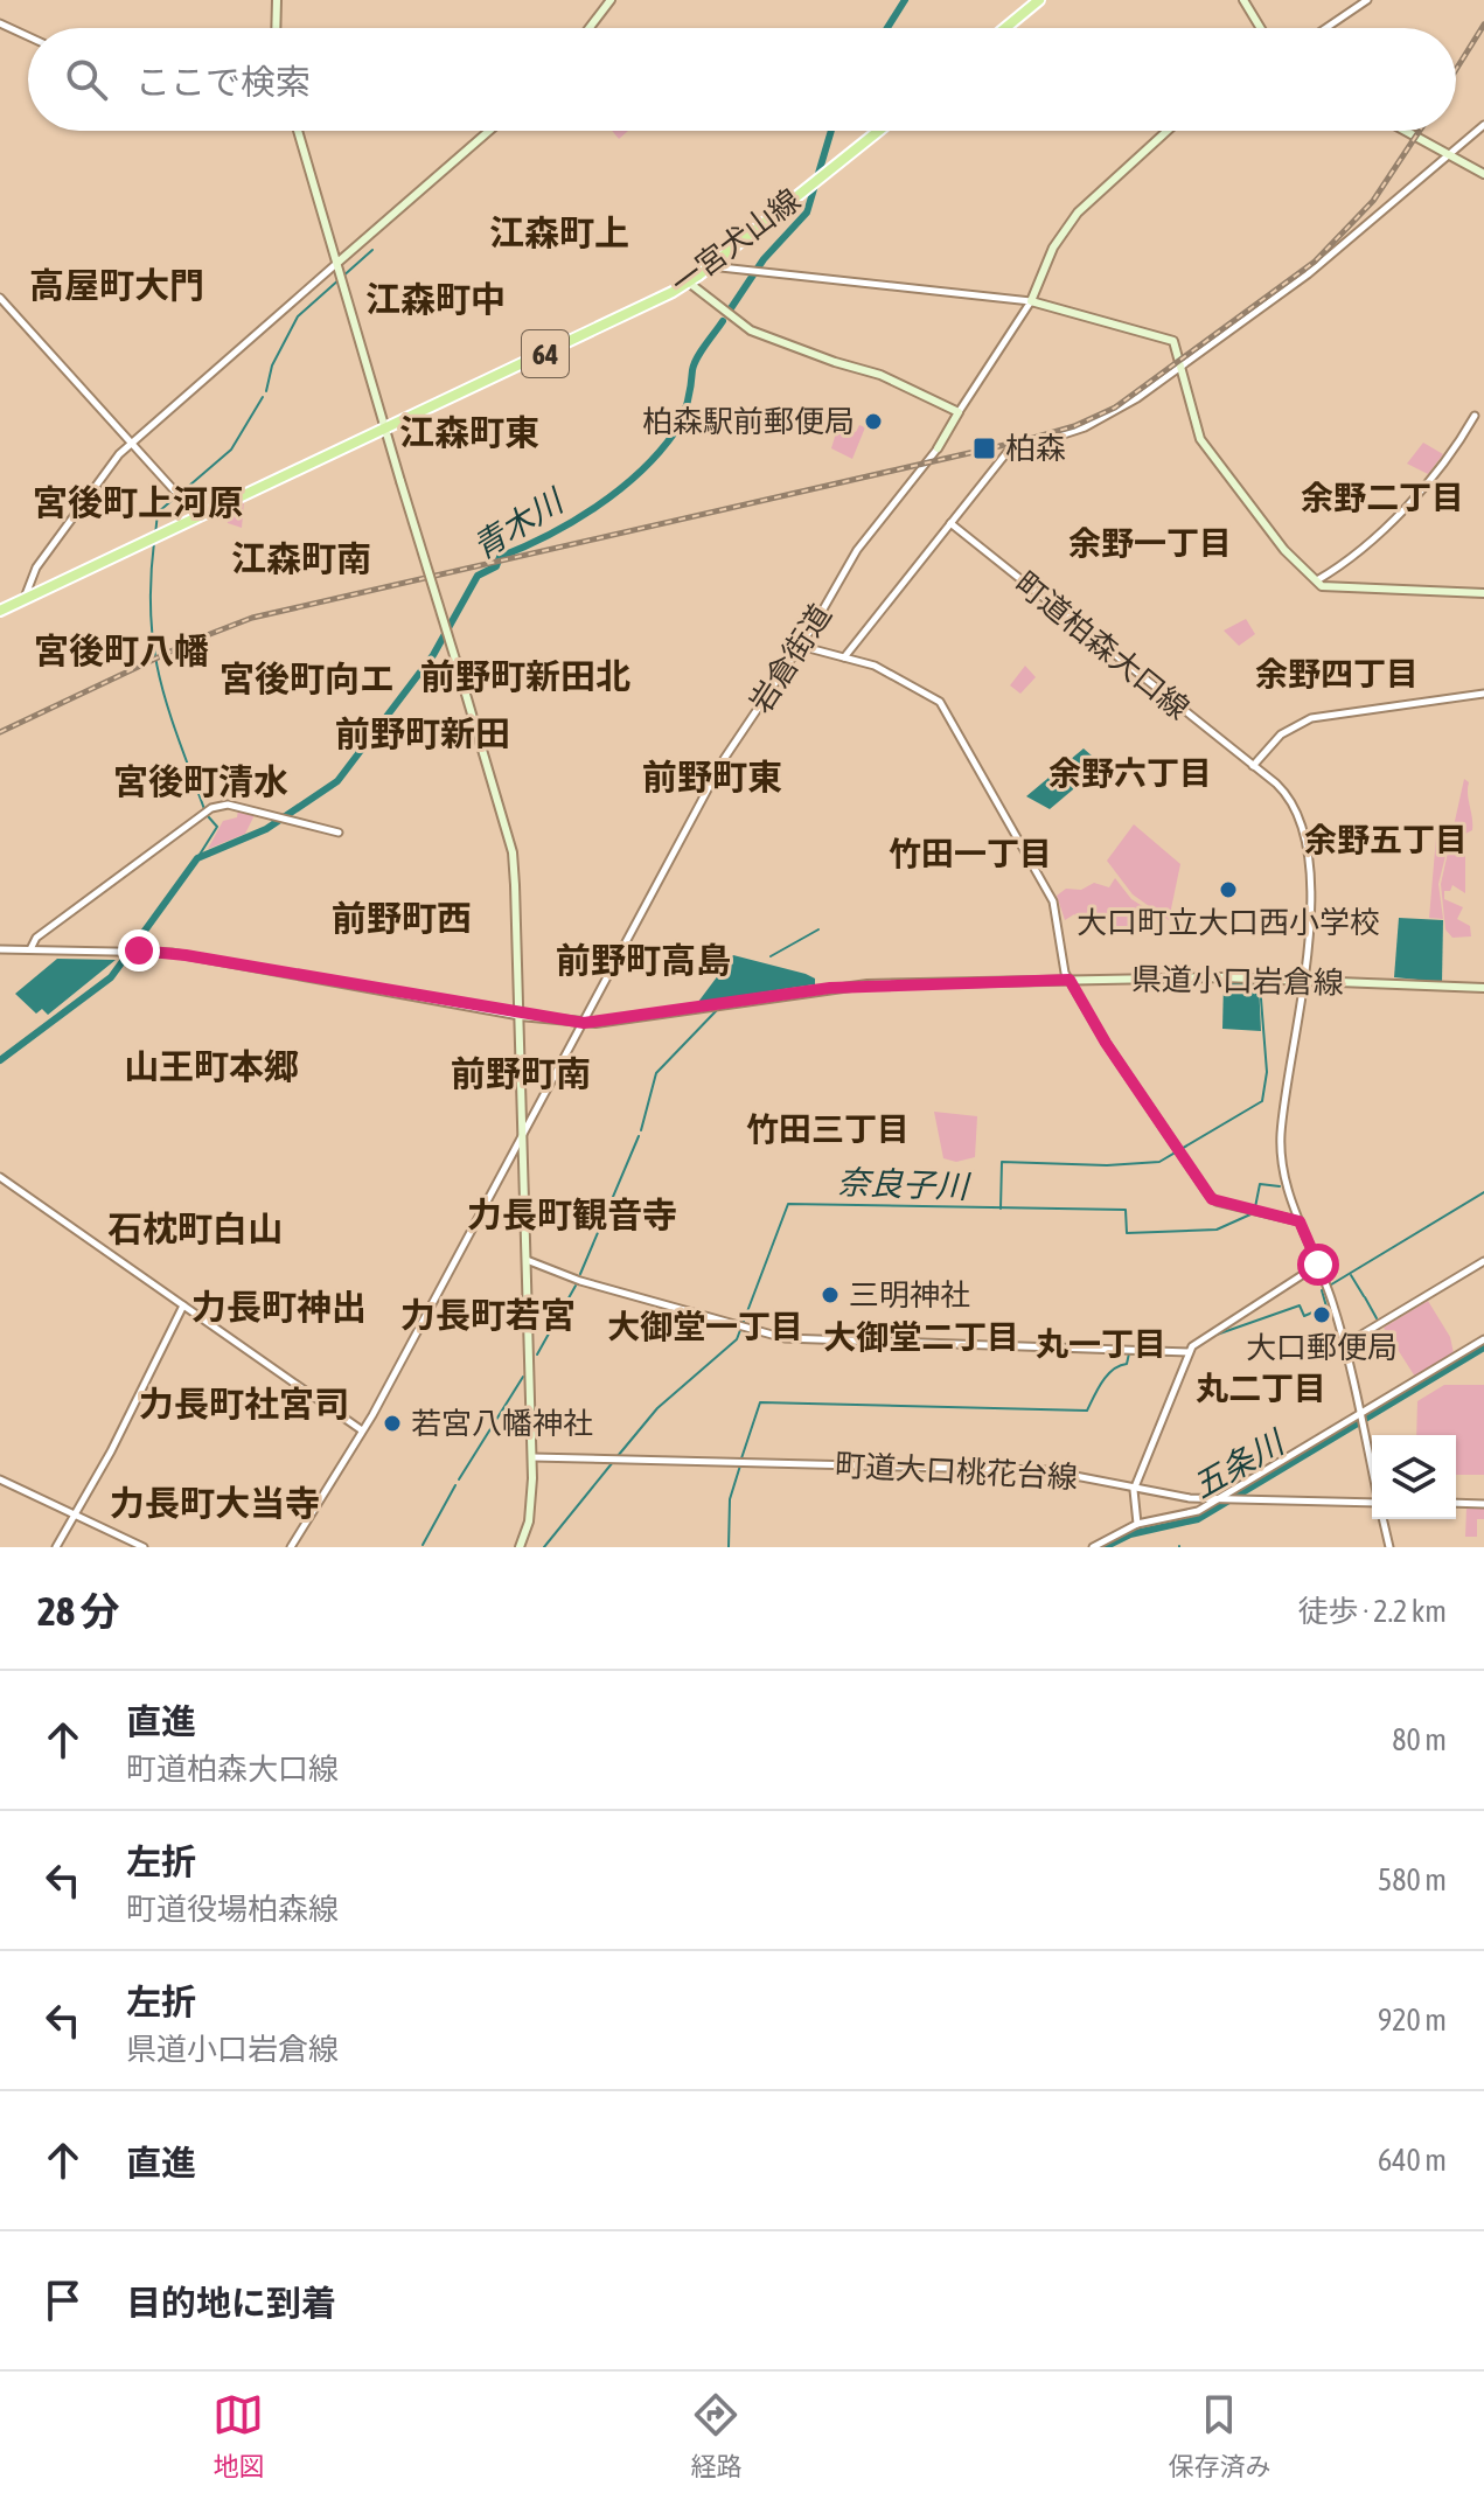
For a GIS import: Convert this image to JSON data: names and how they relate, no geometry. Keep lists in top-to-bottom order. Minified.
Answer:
{"streets":{"main road":["一宮犬山線","64","県道小口岩倉線"],"street":["町道柏森大口線","岩倉街道","町道大口桃花台線"]},"crossings":[["町道柏森大口線","県道小口岩倉線"],["岩倉街道","県道小口岩倉線"]],"districts":["江森町上","高屋町大門","江森町中","江森町東","余野二丁目","宮後町上河原","余野一丁目","江森町南","宮後町八幡","余野四丁目","前野町新田北","宮後町向エ","前野町新田","余野六丁目","前野町東","宮後町清水","余野五丁目","竹田一丁目","前野町西","前野町高島","山王町本郷","前野町南","竹田三丁目","力長町観音寺","石枕町白山","力長町神出","力長町若宮","大御堂一丁目","大御堂二丁目","丸一丁目","丸二丁目","力長町社宮司","力長町大当寺"],"water":["青木川","奈良子川","五条川"],"places":{"other":["柏森駅前郵便局","大口町立大口西小学校","三明神社","大口郵便局","若宮八幡神社"],"transit":["柏森"]},"page":{"search":"ここで検索","heading":["28 分","徒歩 · 2.2 km"],"list":[["直進","町道柏森大口線","80 m"],["左折","町道役場柏森線","580 m"],["左折","県道小口岩倉線","920 m"],["直進","640 m"],"目的地に到着"],"nav":["地図","経路","保存済み"]}}
